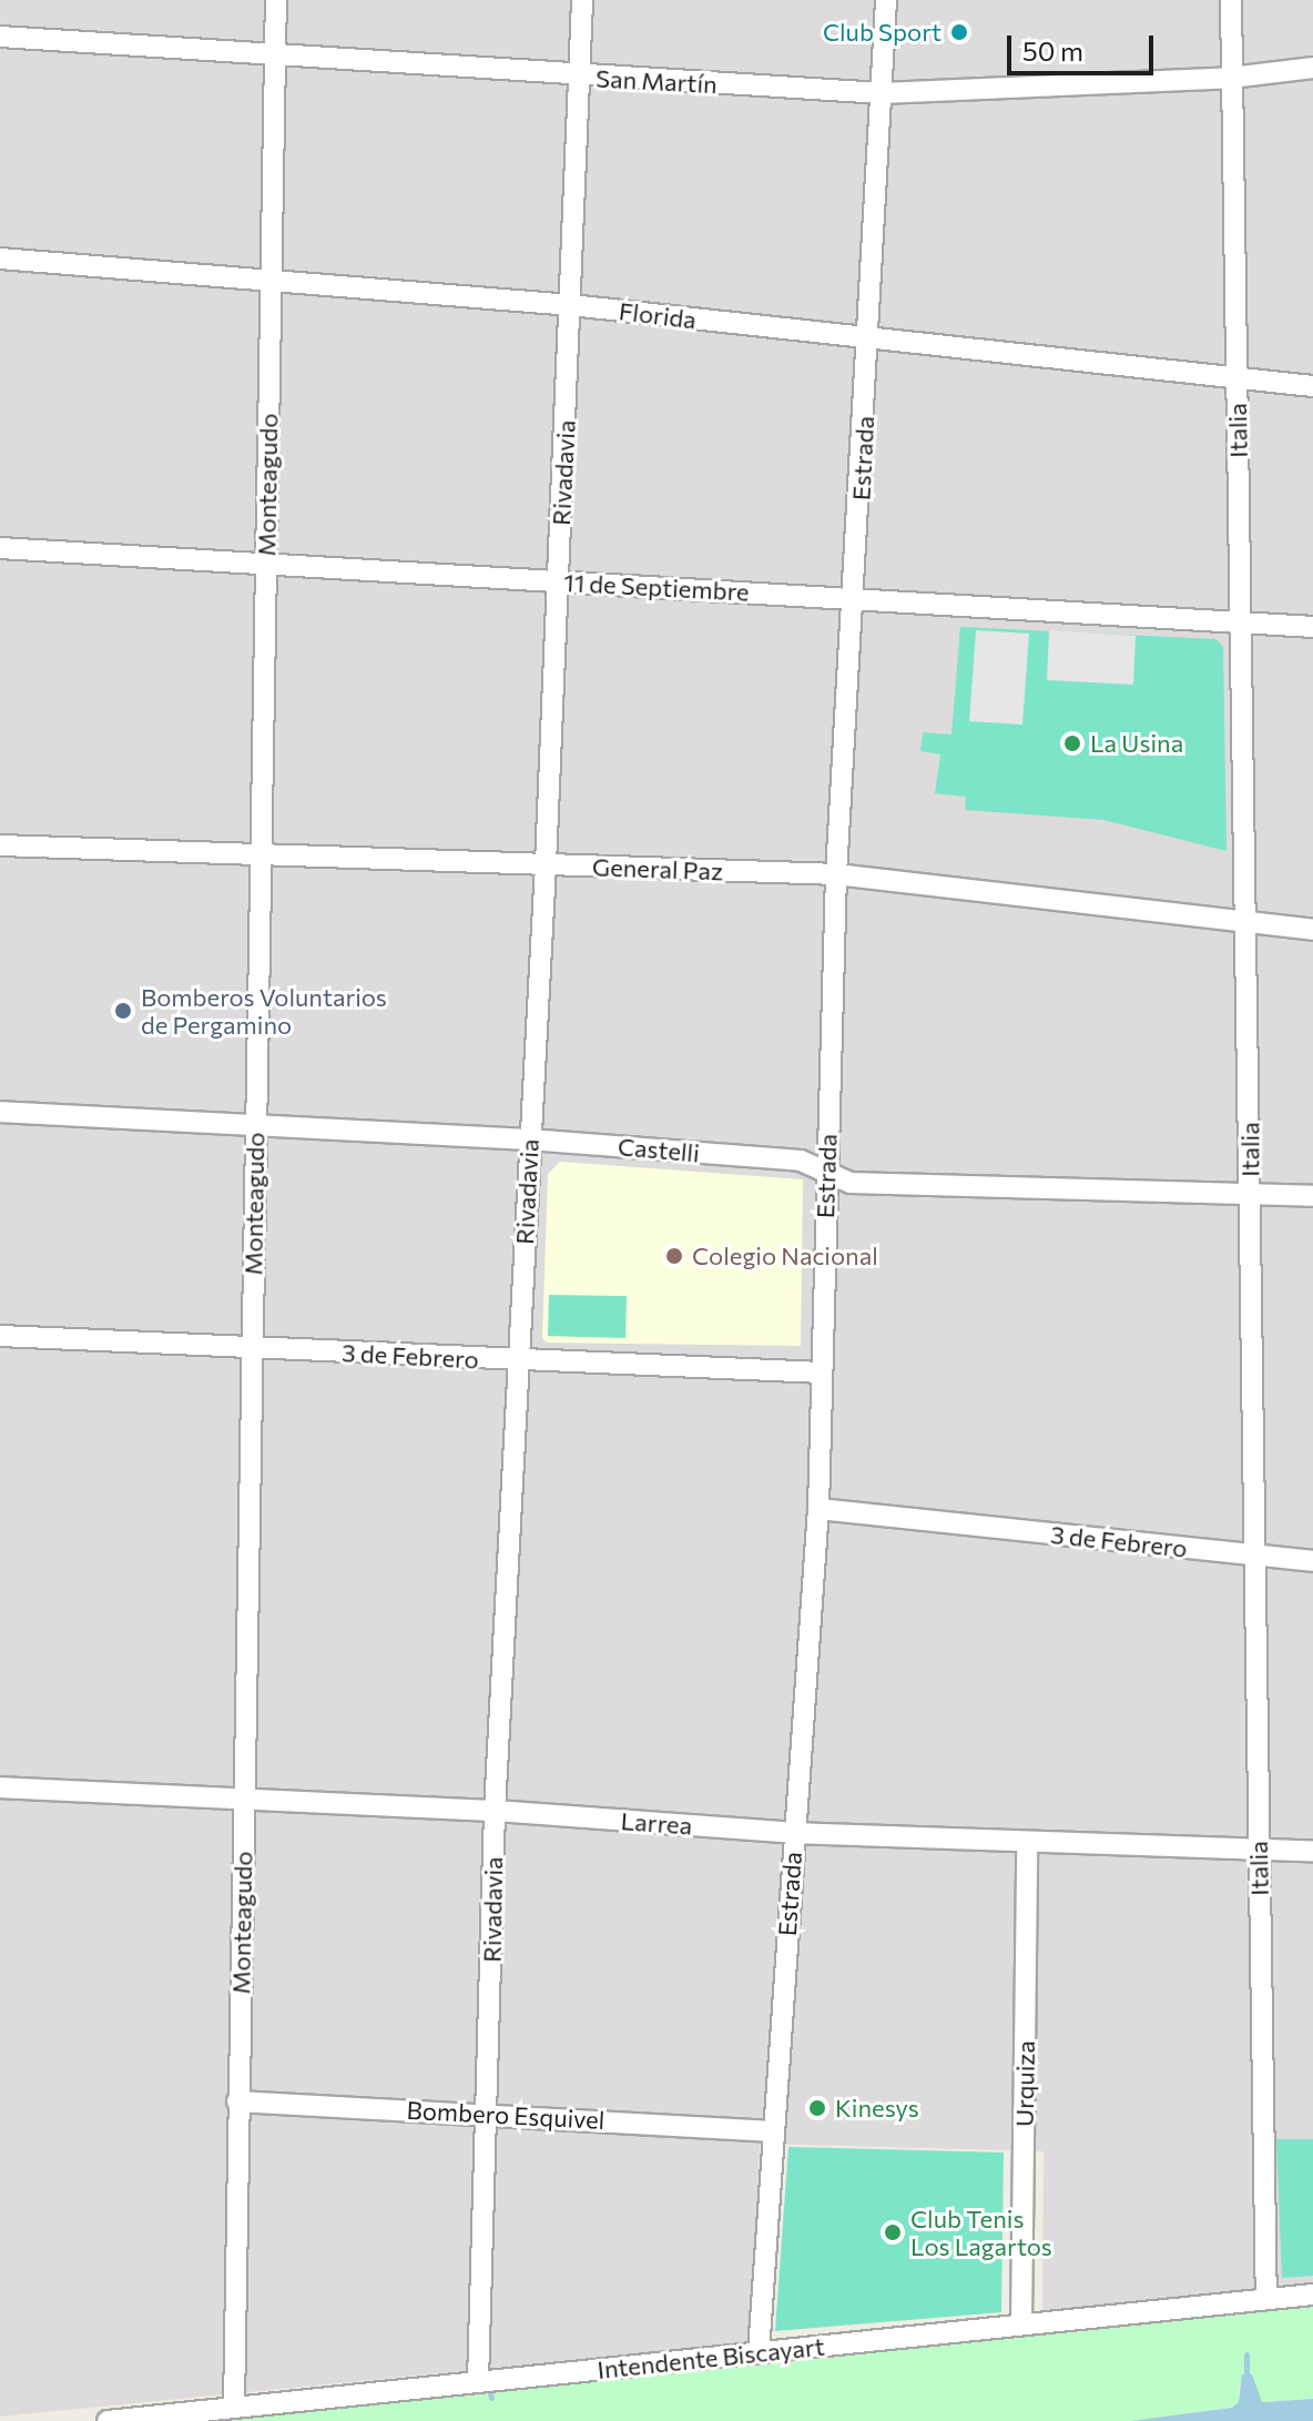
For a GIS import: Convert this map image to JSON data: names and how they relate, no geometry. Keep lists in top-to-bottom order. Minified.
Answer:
{"streets":{"street":["San Martín","Florida","Italia","Estrada","Rivadavia","Monteagudo","11 de Septiembre","General Paz","Castelli","3 de Febrero","Larrea","Urquiza","Bombero Esquivel","Intendente Biscayart"]},"crossings":[["San Martín","Italia"],["San Martín","Estrada"],["San Martín","Rivadavia"],["San Martín","Monteagudo"],["Florida","Italia"],["Florida","Estrada"],["Florida","Rivadavia"],["Florida","Monteagudo"],["Italia","11 de Septiembre"],["Italia","General Paz"],["Italia","Castelli"],["Italia","3 de Febrero"],["Italia","Larrea"],["Italia","Intendente Biscayart"],["Estrada","11 de Septiembre"],["Estrada","General Paz"],["Estrada","Castelli"],["Estrada","3 de Febrero"],["Estrada","Larrea"],["Estrada","Bombero Esquivel"],["Estrada","Intendente Biscayart"],["Rivadavia","11 de Septiembre"],["Rivadavia","General Paz"],["Rivadavia","Castelli"],["Rivadavia","3 de Febrero"],["Rivadavia","Larrea"],["Rivadavia","Bombero Esquivel"],["Rivadavia","Intendente Biscayart"],["Monteagudo","11 de Septiembre"],["Monteagudo","General Paz"],["Monteagudo","Castelli"],["Monteagudo","3 de Febrero"],["Monteagudo","Larrea"],["Monteagudo","Bombero Esquivel"],["Monteagudo","Intendente Biscayart"],["Larrea","Urquiza"],["Urquiza","Intendente Biscayart"]],"places":["Club Sport","La Usina","Bomberos Voluntarios de Pergamino","Colegio Nacional","Kinesys","Club Tenis Los Lagartos"],"scale_bar":"50 m"}
